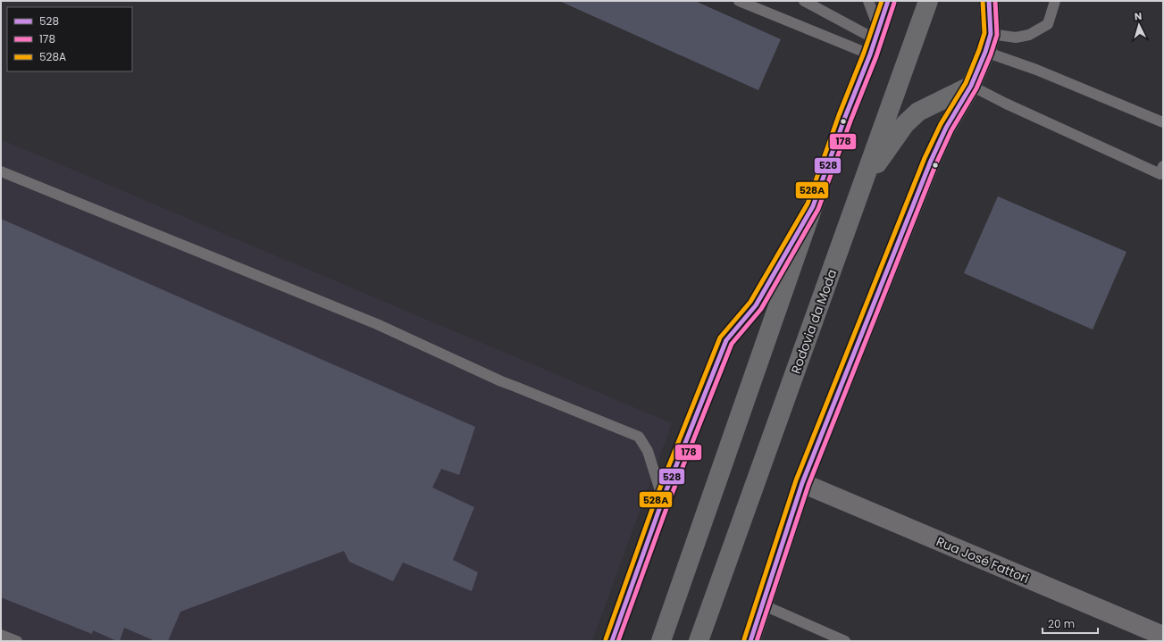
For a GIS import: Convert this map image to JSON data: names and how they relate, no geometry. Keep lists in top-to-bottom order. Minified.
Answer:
{"streets":{"highway":["Rodovia da Moda"],"street":["Rua José Fattori"]},"lines":["transit line 528","transit line 178","transit line 528A"],"legend":["528","178","528A"],"scale_bar":"20 m","north":"top"}
